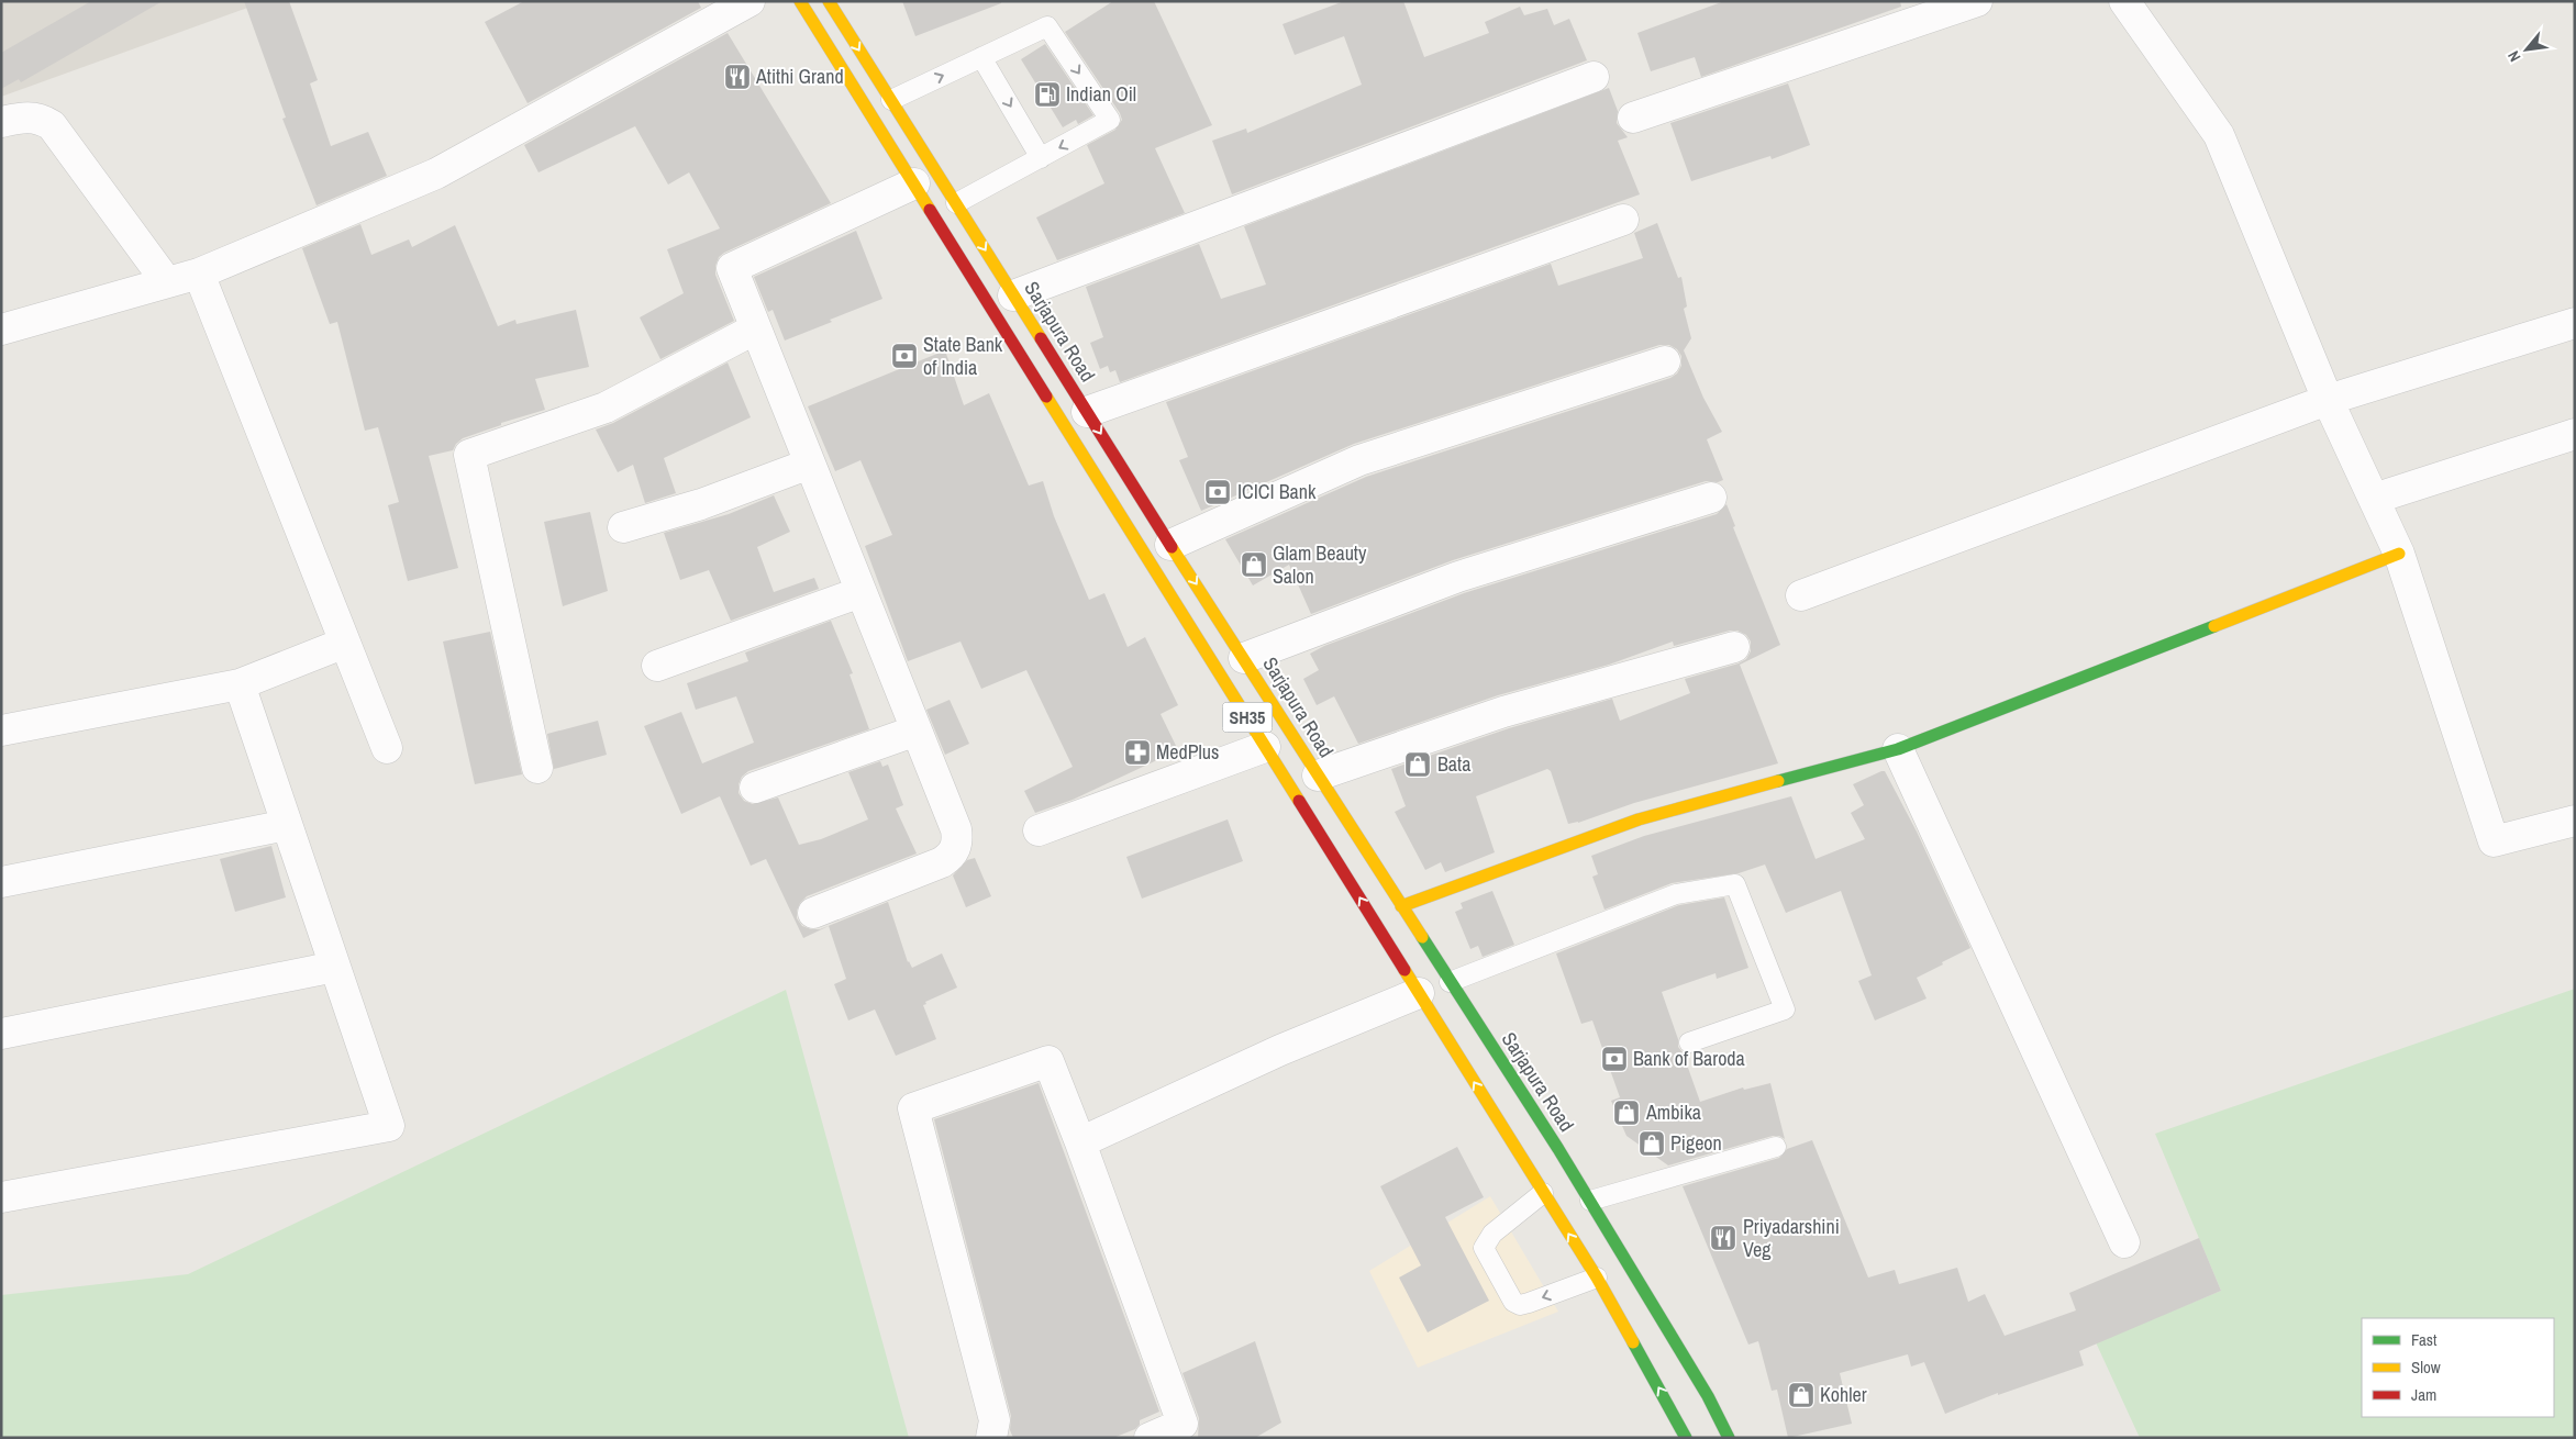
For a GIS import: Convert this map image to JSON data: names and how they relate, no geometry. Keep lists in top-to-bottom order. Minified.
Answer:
{"streets":{"main road":["Sarjapura Road","SH35"]},"places":{"restaurant":["Atithi Grand","Priyadarshini Veg"],"fuel station":["Indian Oil"],"bank":["State Bank of India","ICICI Bank","Bank of Baroda"],"shop":["Glam Beauty Salon","Bata","Ambika","Pigeon","Kohler"],"pharmacy":["MedPlus"]},"legend":["Fast","Slow","Jam"],"north":"bottom left"}
